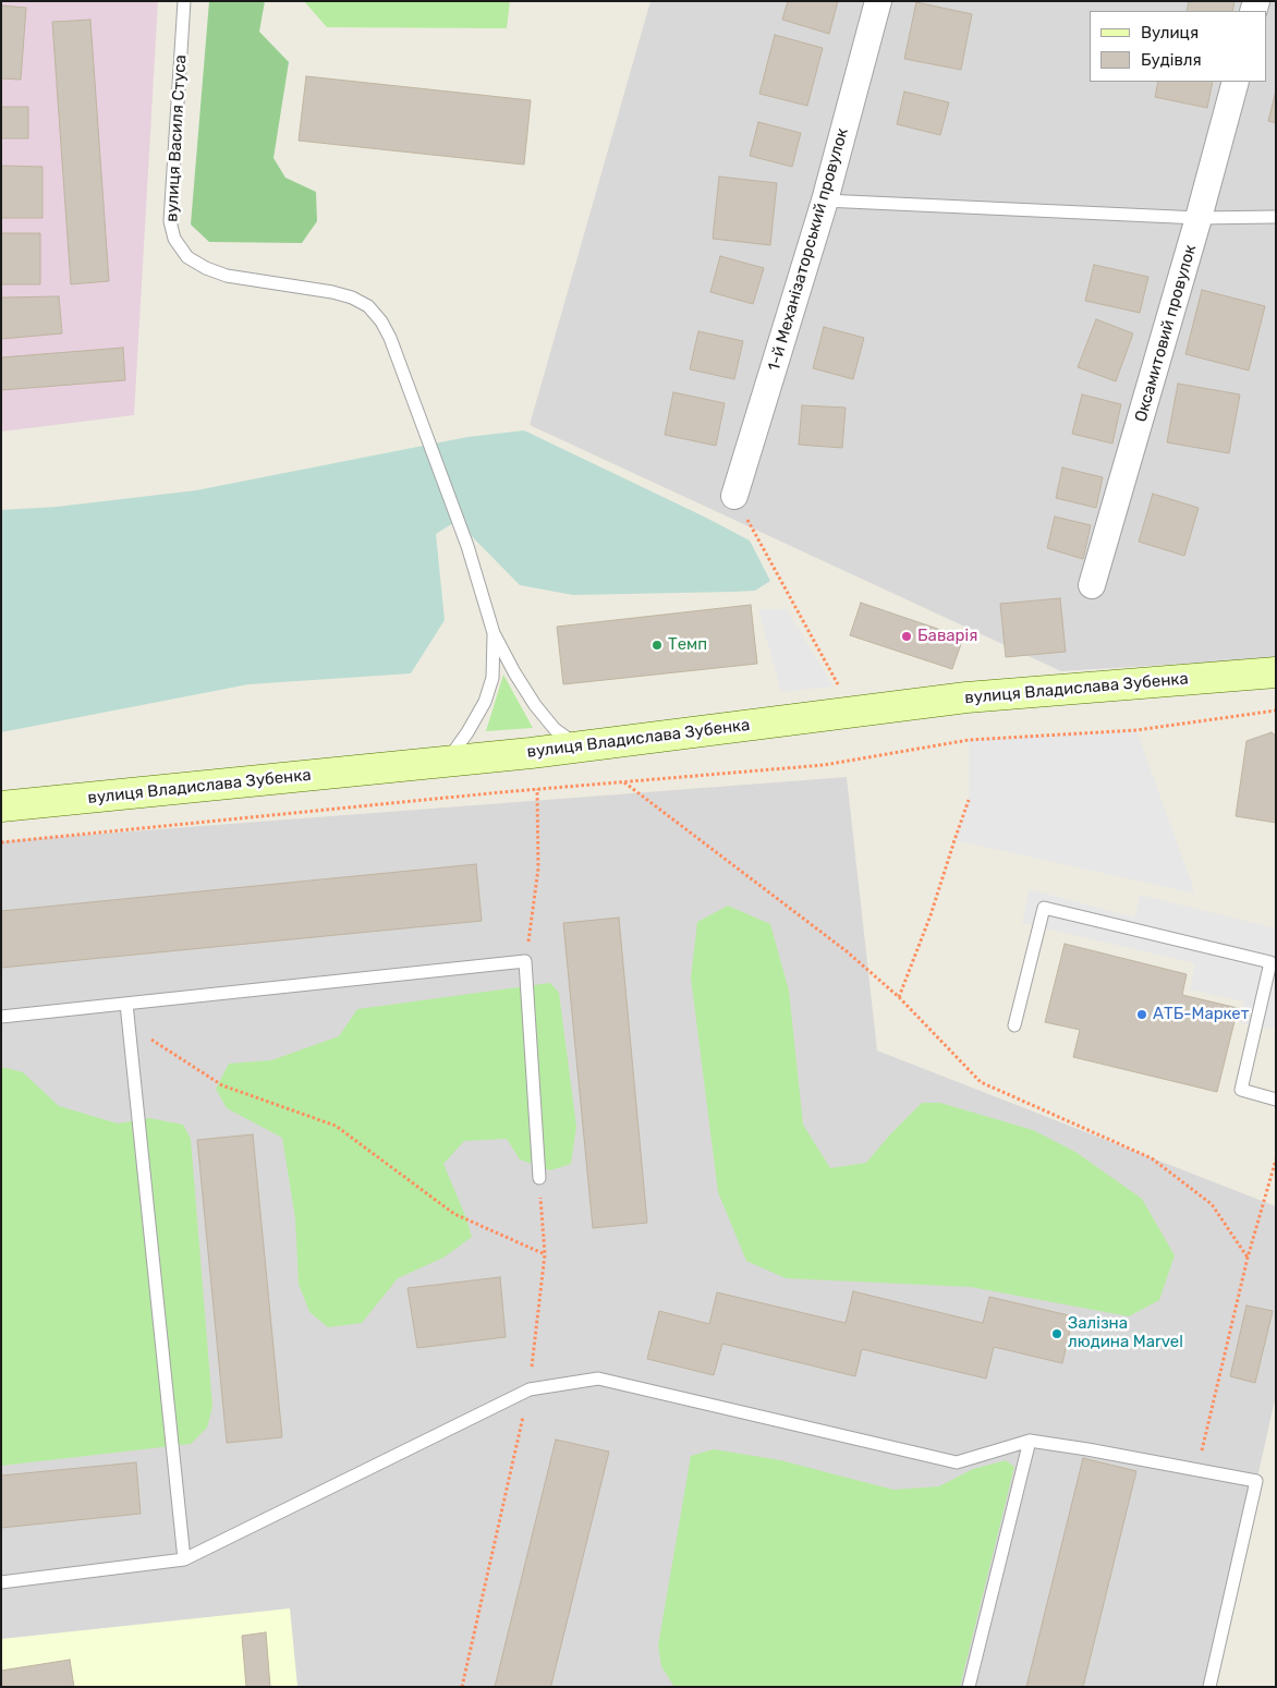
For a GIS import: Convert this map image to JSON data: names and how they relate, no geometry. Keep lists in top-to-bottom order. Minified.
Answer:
{"streets":{"street":["1-й Механізаторський провулок","Оксамитовий провулок","вулиця Владислава Зубенка"],"lane":["вулиця Василя Стуса"]},"places":["Баварія","Темп","АТБ-Маркет","Залізна людина Marvel"],"legend":["Вулиця","Будівля"]}
